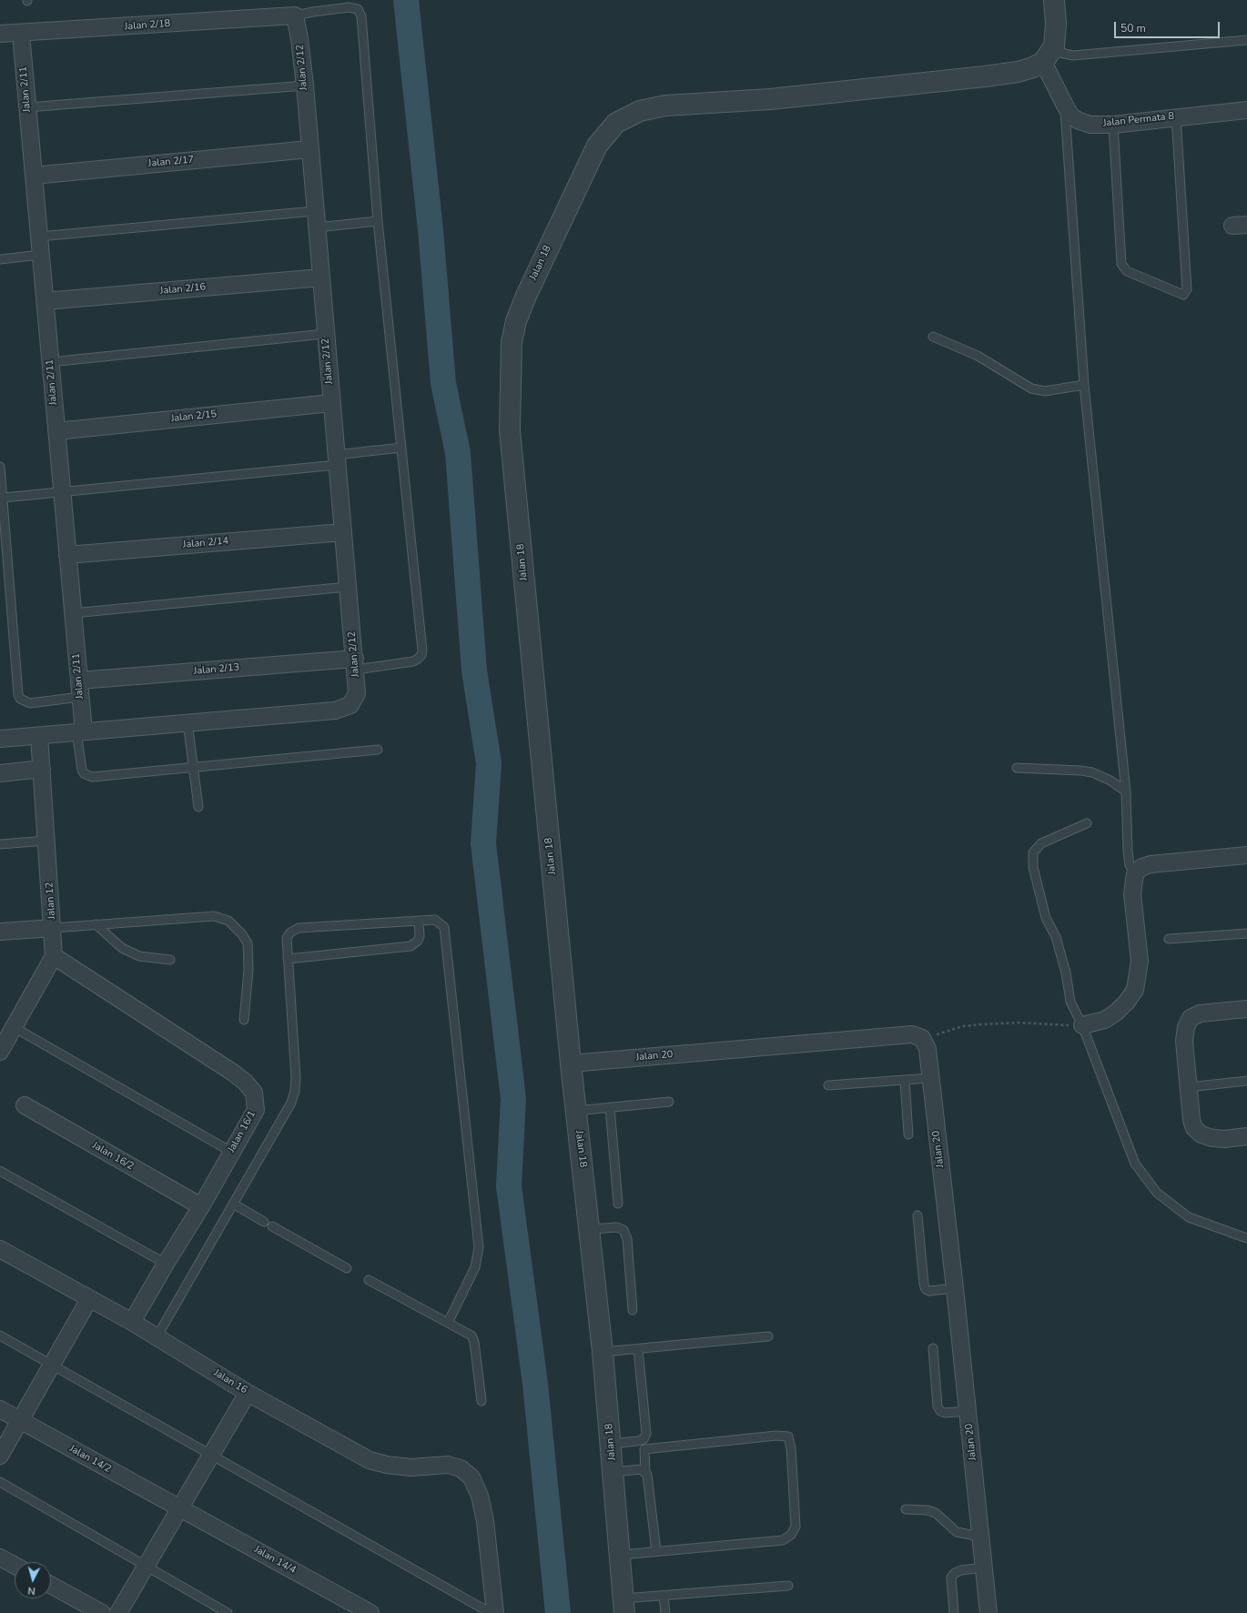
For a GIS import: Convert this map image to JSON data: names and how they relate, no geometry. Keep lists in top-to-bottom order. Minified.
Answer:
{"streets":{"street":["Jalan 2/18","Jalan 2/12","Jalan 2/11","Jalan Permata 8","Jalan 2/17","Jalan 18","Jalan 2/16","Jalan 2/15","Jalan 2/14","Jalan 2/13","Jalan 12","Jalan 20","Jalan 16/1","Jalan 16/2","Jalan 16","Jalan 14/2","Jalan 14/4"]},"crossings":[["Jalan 2/18","Jalan 2/12"],["Jalan 2/18","Jalan 2/11"],["Jalan 2/12","Jalan 2/17"],["Jalan 2/12","Jalan 2/16"],["Jalan 2/12","Jalan 2/15"],["Jalan 2/12","Jalan 2/14"],["Jalan 2/12","Jalan 2/13"],["Jalan 2/11","Jalan 2/17"],["Jalan 2/11","Jalan 2/16"],["Jalan 2/11","Jalan 2/15"],["Jalan 2/11","Jalan 2/14"],["Jalan 2/11","Jalan 2/13"],["Jalan Permata 8","Jalan 18"],["Jalan 18","Jalan 20"],["Jalan 12","Jalan 16/1"],["Jalan 16/1","Jalan 16/2"],["Jalan 16/1","Jalan 16"],["Jalan 14/2","Jalan 14/4"]],"scale_bar":"50 m","north":"bottom"}
